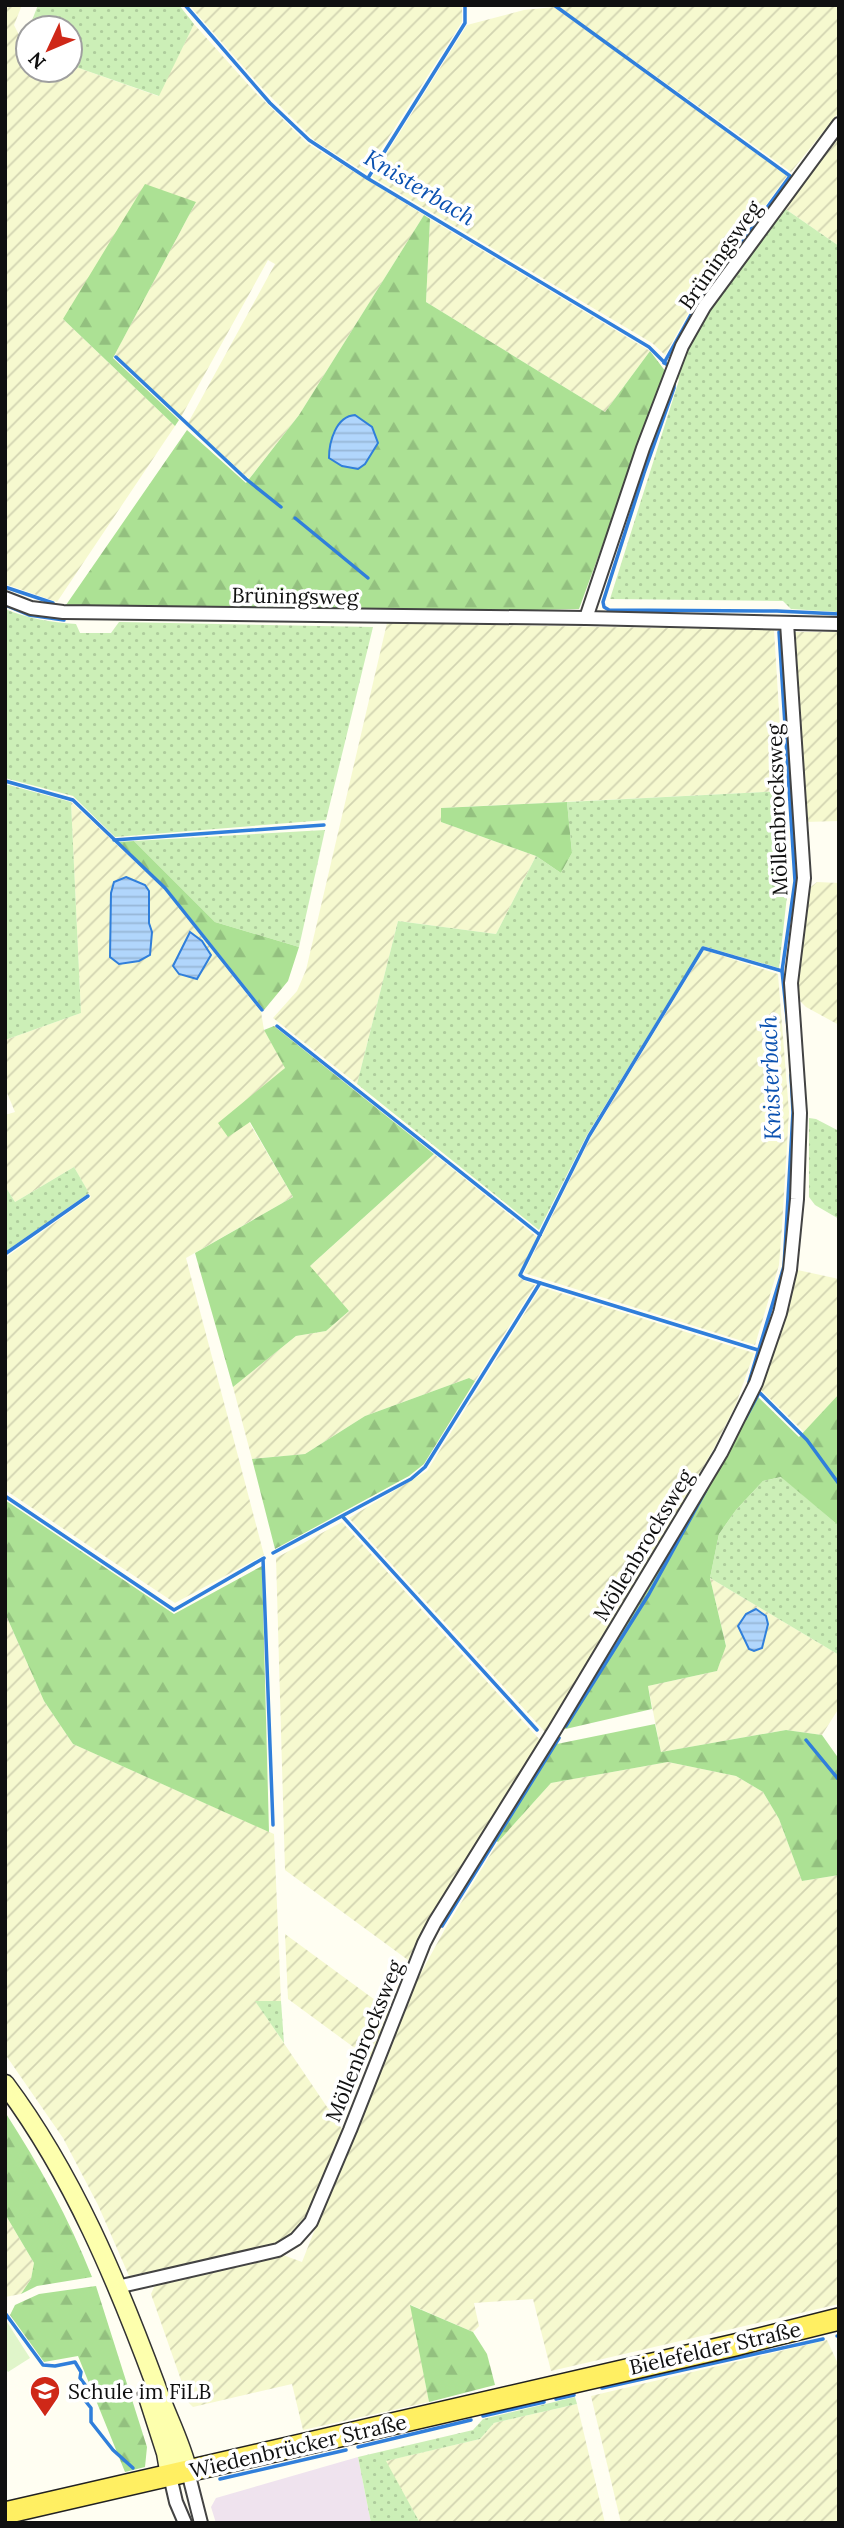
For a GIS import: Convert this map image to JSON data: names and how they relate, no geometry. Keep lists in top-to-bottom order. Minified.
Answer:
{"streets":{"main road":["Bielefelder Straße","Wiedenbrücker Straße"],"street":["Brüningsweg","Möllenbrocksweg"]},"crossings":[["Brüningsweg","Möllenbrocksweg"],["Bielefelder Straße","Wiedenbrücker Straße"]],"water":["Knisterbach"],"places":{"school or university":["Schule im FiLB"]},"north":"bottom left"}
